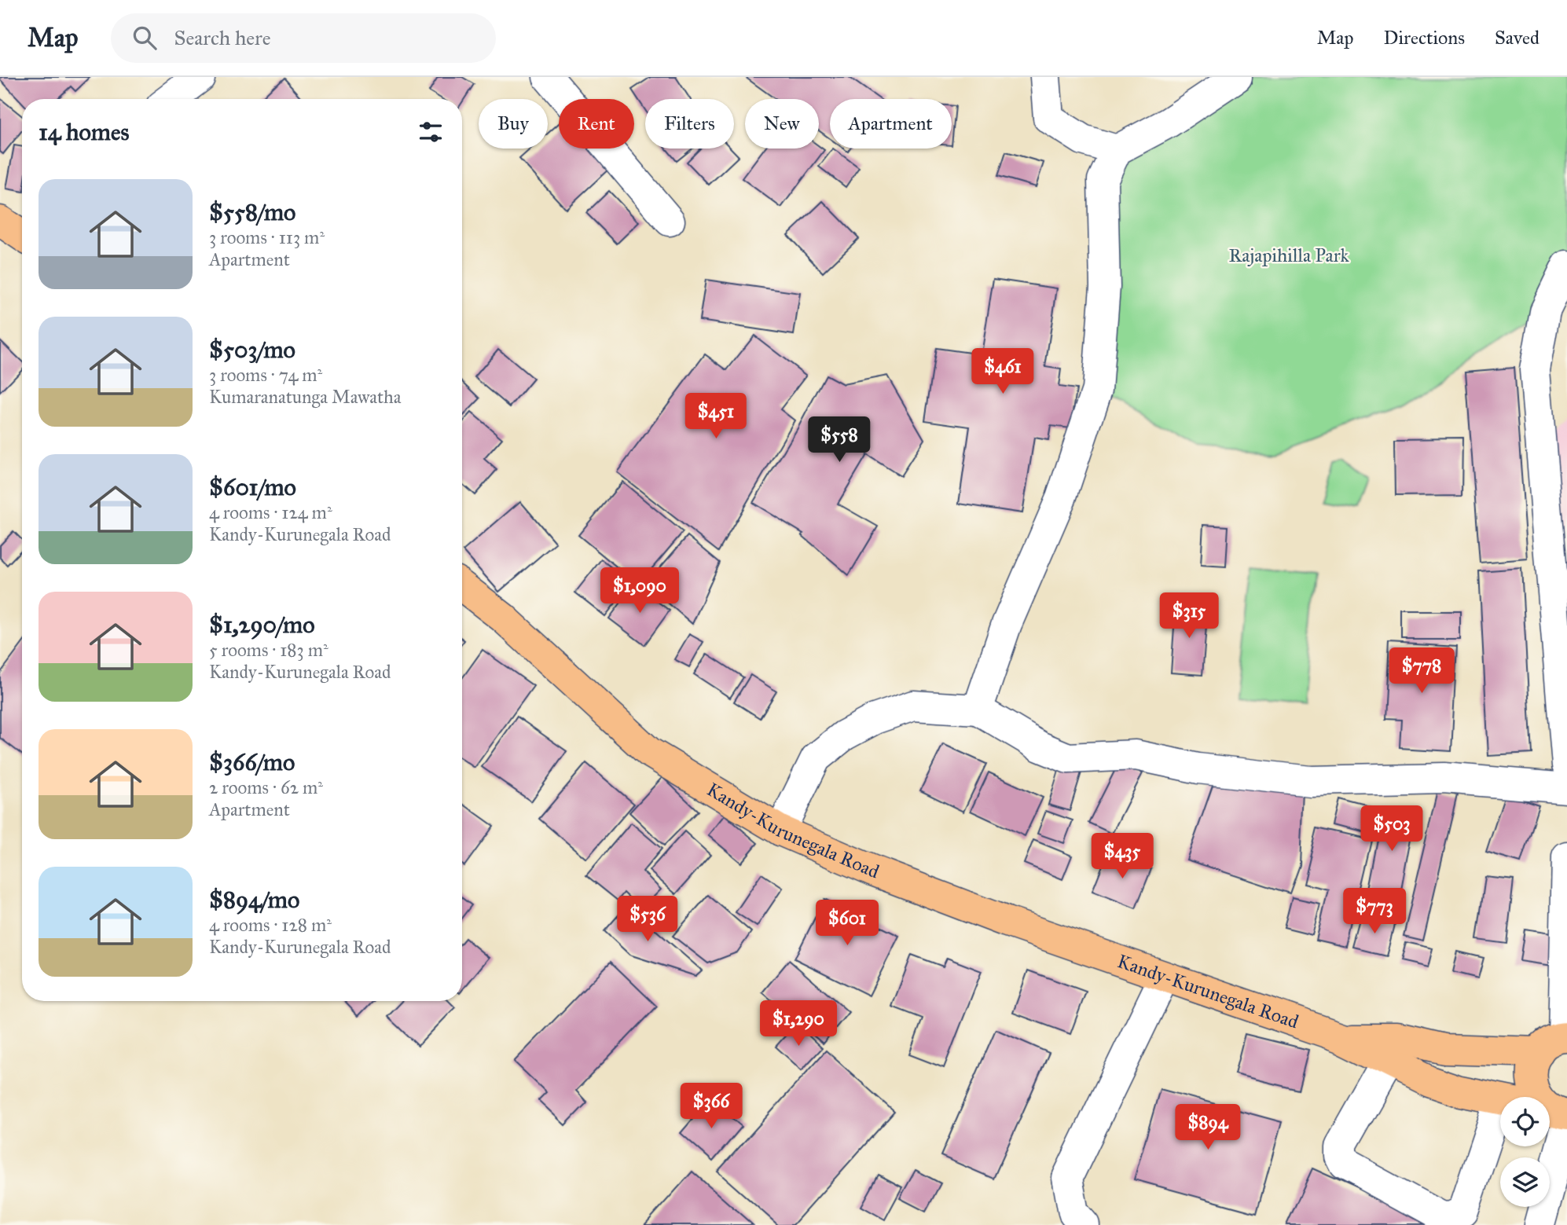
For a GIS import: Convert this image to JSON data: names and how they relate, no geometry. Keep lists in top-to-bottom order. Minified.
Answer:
{"streets":{"highway":["Kandy-Kurunegala Road"]},"parks":["Rajapihilla Park"],"page":{"header":"Map","search":"Search here","nav":["Map","Directions","Saved"],"chip":["Buy","Rent","Filters","New","Apartment"],"heading":"14 homes","list":[{"name":"$558/mo","note":"3 rooms · 113 m² · Apartment"},{"name":"$503/mo","note":"3 rooms · 74 m² · Kumaranatunga Mawatha"},{"name":"$601/mo","note":"4 rooms · 124 m² · Kandy-Kurunegala Road"},{"name":"$1,290/mo","note":"5 rooms · 183 m² · Kandy-Kurunegala Road"},{"name":"$366/mo","note":"2 rooms · 62 m² · Apartment"},{"name":"$894/mo","note":"4 rooms · 128 m² · Kandy-Kurunegala Road"}],"price":["$461","$451","$558","$1,090","$315","$778","$503","$435","$773","$536","$601","$1,290","$366","$894"]}}
